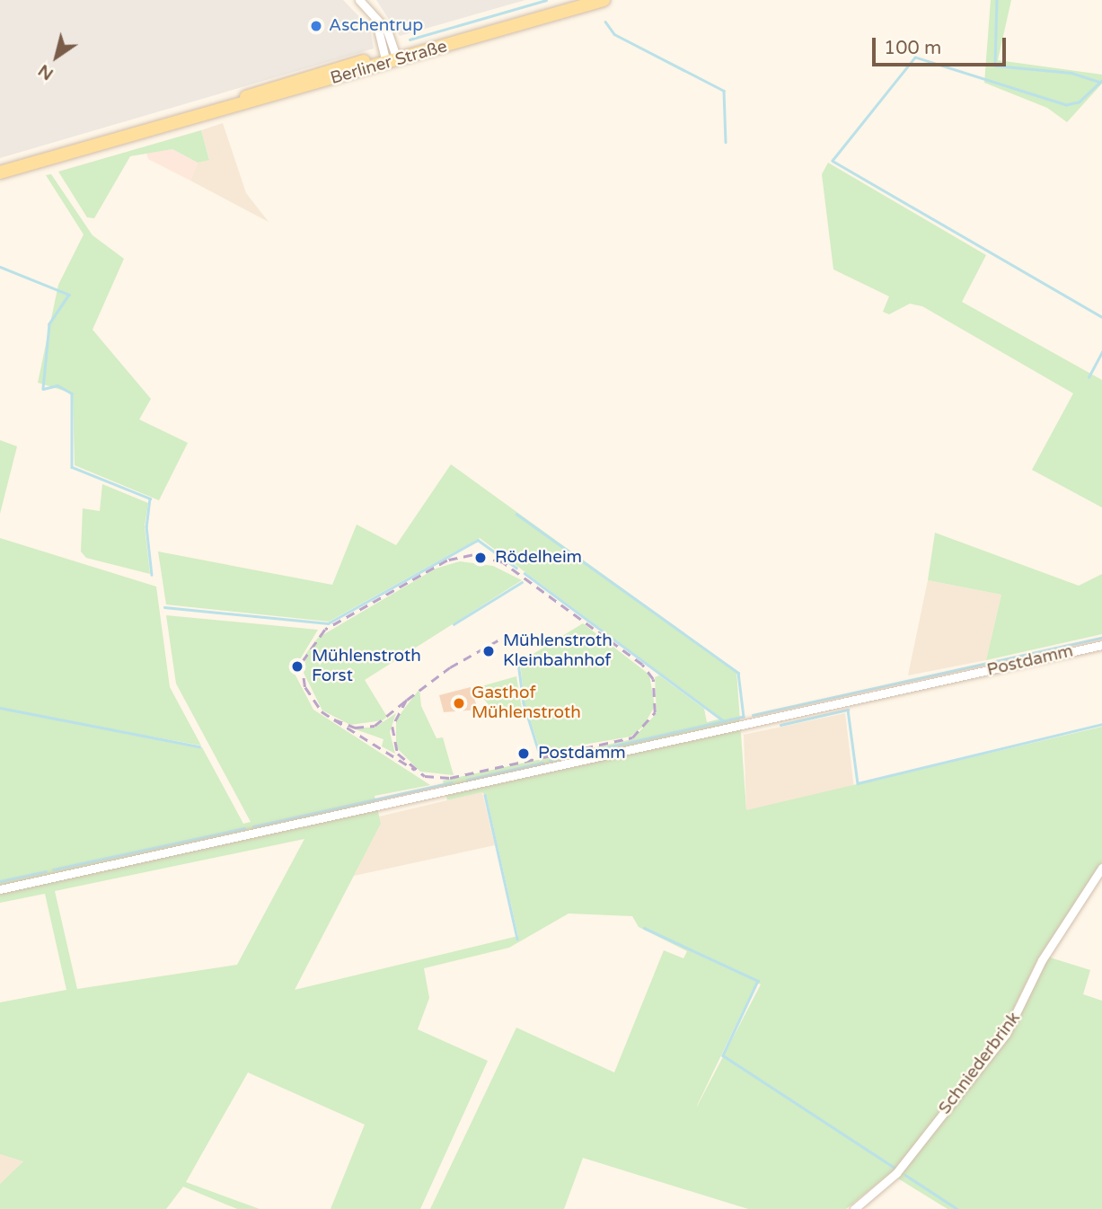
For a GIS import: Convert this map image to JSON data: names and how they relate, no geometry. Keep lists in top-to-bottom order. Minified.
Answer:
{"streets":{"main road":["Berliner Straße"],"street":["Postdamm","Schniederbrink"]},"places":["Aschentrup","Rödelheim","Mühlenstroth Kleinbahnhof","Mühlenstroth Forst","Gasthof Mühlenstroth","Postdamm"],"scale_bar":"100 m","north":"bottom left"}
